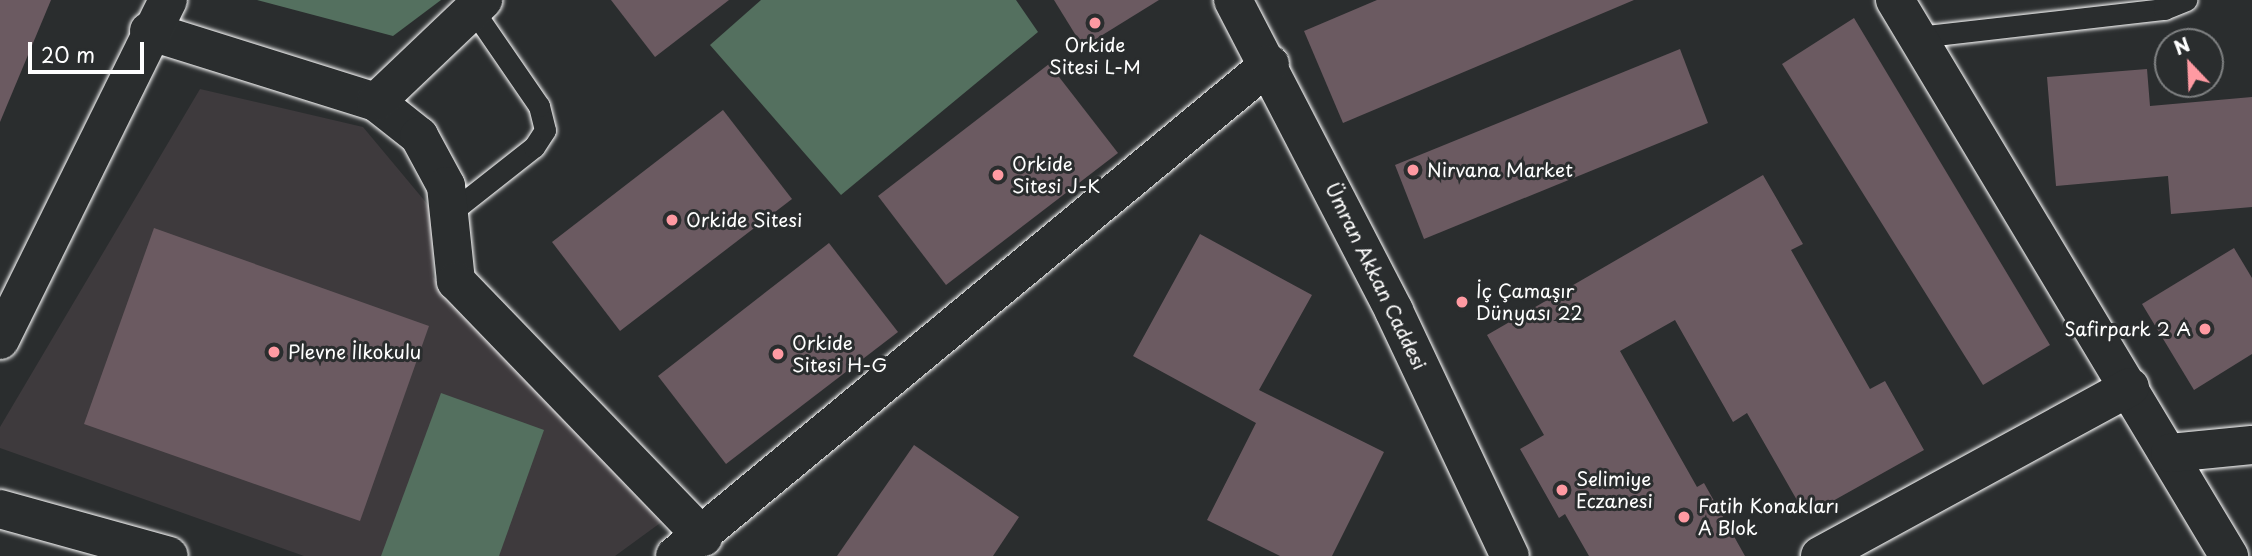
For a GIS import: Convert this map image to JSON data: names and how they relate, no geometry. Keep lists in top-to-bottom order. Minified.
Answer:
{"streets":{"street":["Ümran Akkan Caddesi"]},"places":["Orkide Sitesi L-M","Nirvana Market","Orkide Sitesi J-K","Orkide Sitesi","İç Çamaşır Dünyası 22","Safirpark 2 A","Plevne İlkokulu","Orkide Sitesi H-G","Selimiye Eczanesi","Fatih Konakları A Blok"],"scale_bar":"20 m","north":"top left"}
